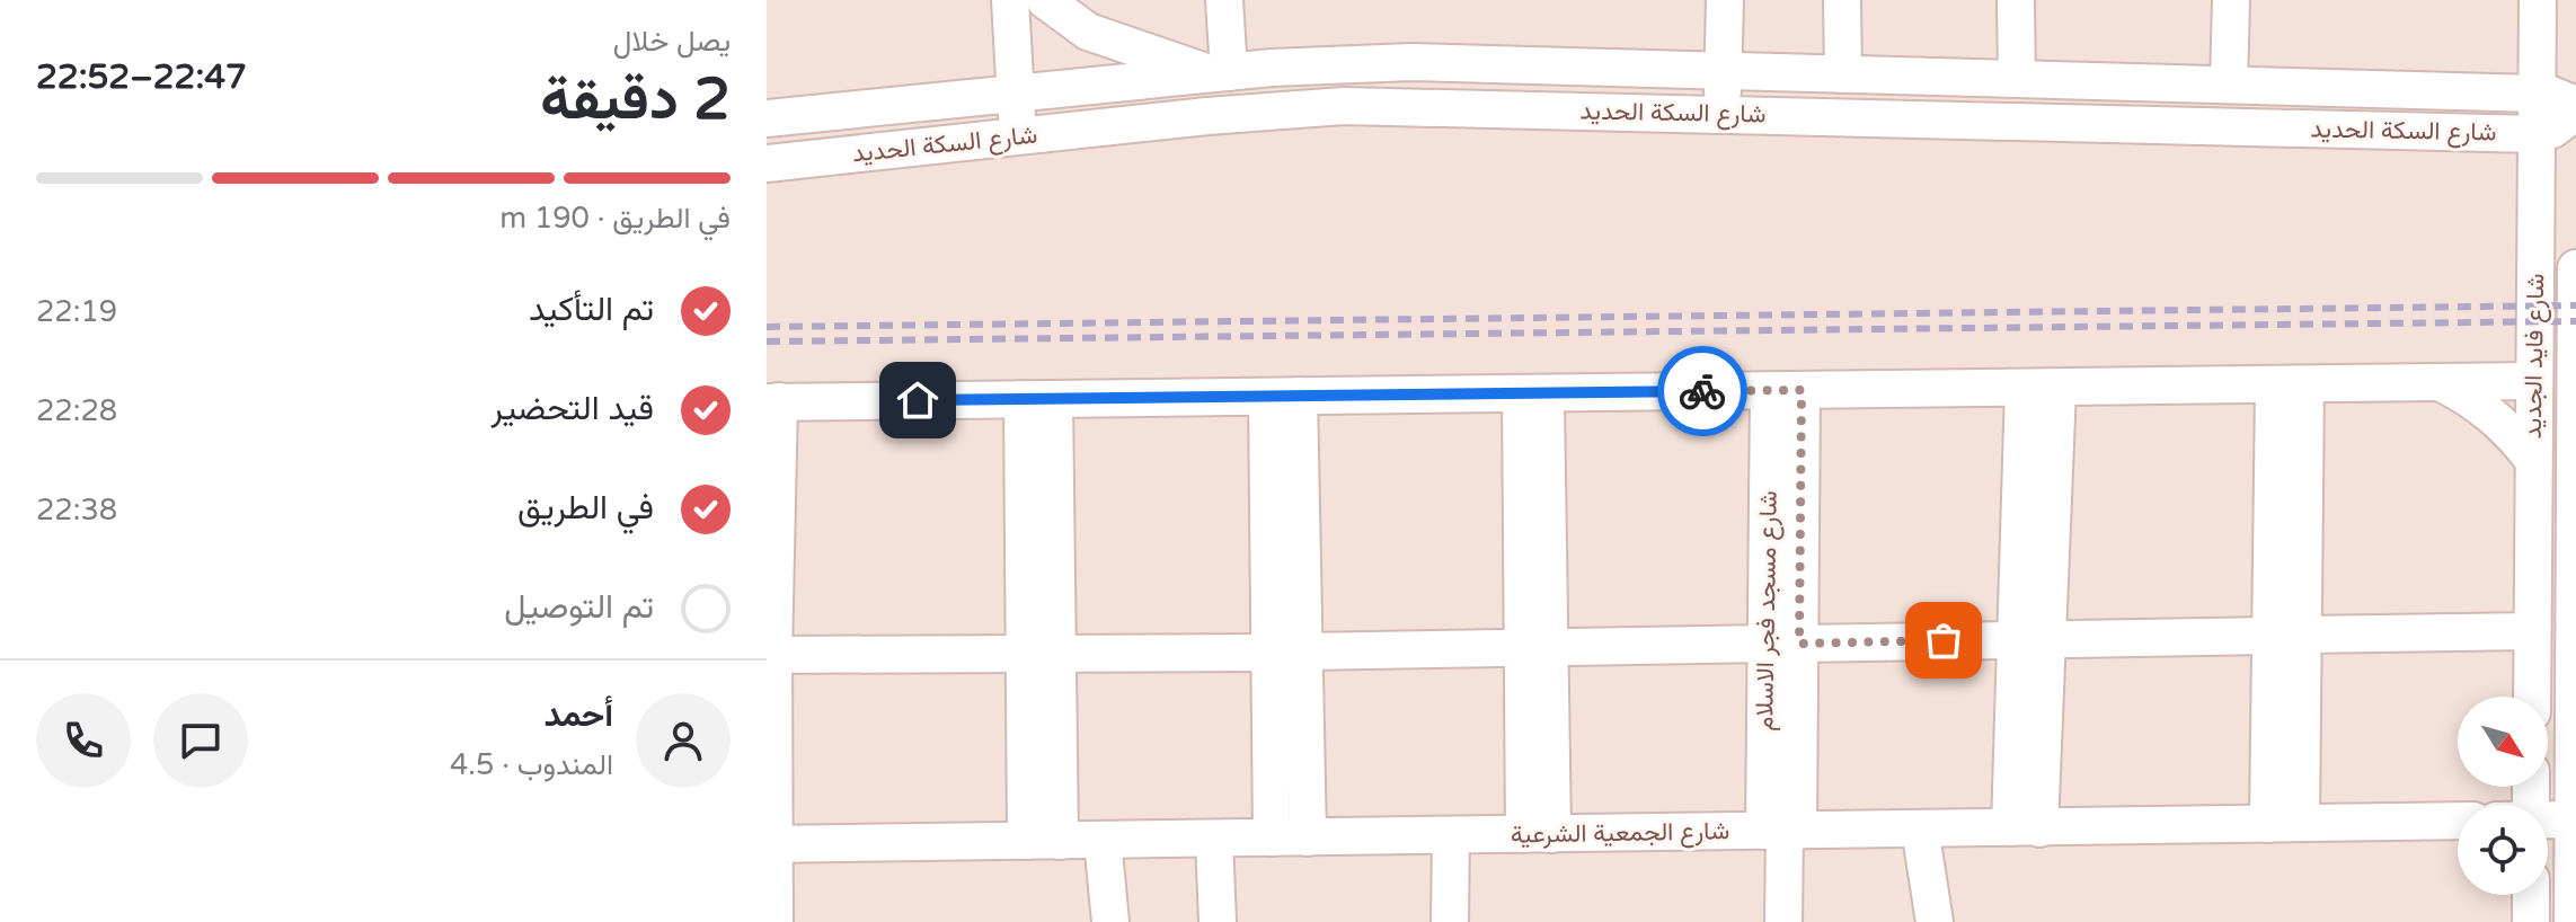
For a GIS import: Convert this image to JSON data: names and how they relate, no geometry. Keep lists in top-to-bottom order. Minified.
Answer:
{"streets":{"street":["شارع السكة الحديد","شارع فايد الجديد","شارع مسجد فجر الاسلام","شارع الجمعية الشرعية"]},"crossings":[["شارع السكة الحديد","شارع فايد الجديد"],["شارع مسجد فجر الاسلام","شارع الجمعية الشرعية"]],"north":"bottom right","page":{"heading":["2 دقيقة","يصل خلال","22:47–22:52"],"panel":["أحمد","المندوب · 4.5"],"bar":"في الطريق · 190 m","list":[["تم التأكيد","22:19"],["قيد التحضير","22:28"],["في الطريق","22:38"],"تم التوصيل"]}}
